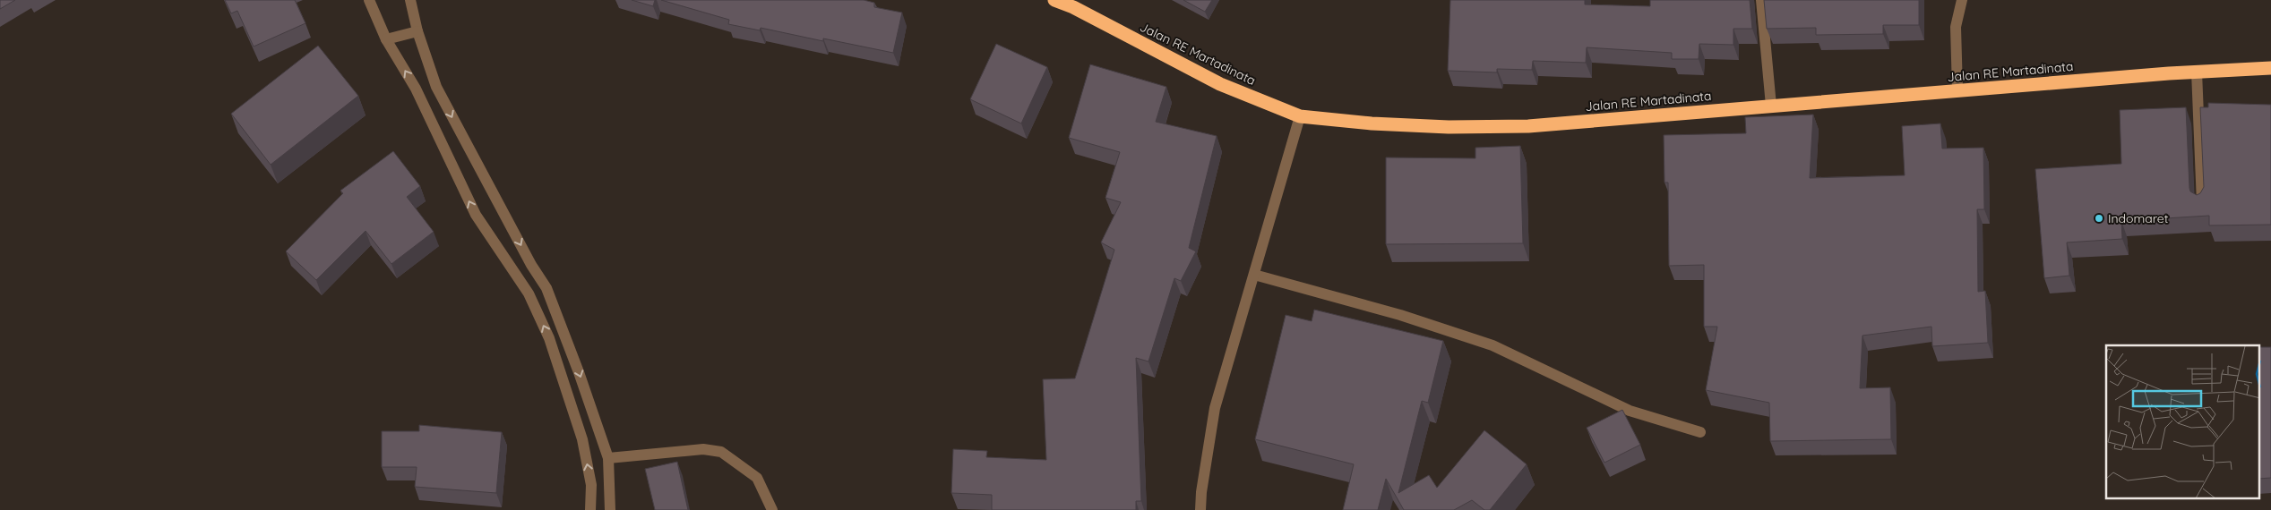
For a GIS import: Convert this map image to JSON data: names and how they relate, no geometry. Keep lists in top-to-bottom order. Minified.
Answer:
{"streets":{"highway":["Jalan RE Martadinata"]},"places":["Indomaret"]}
